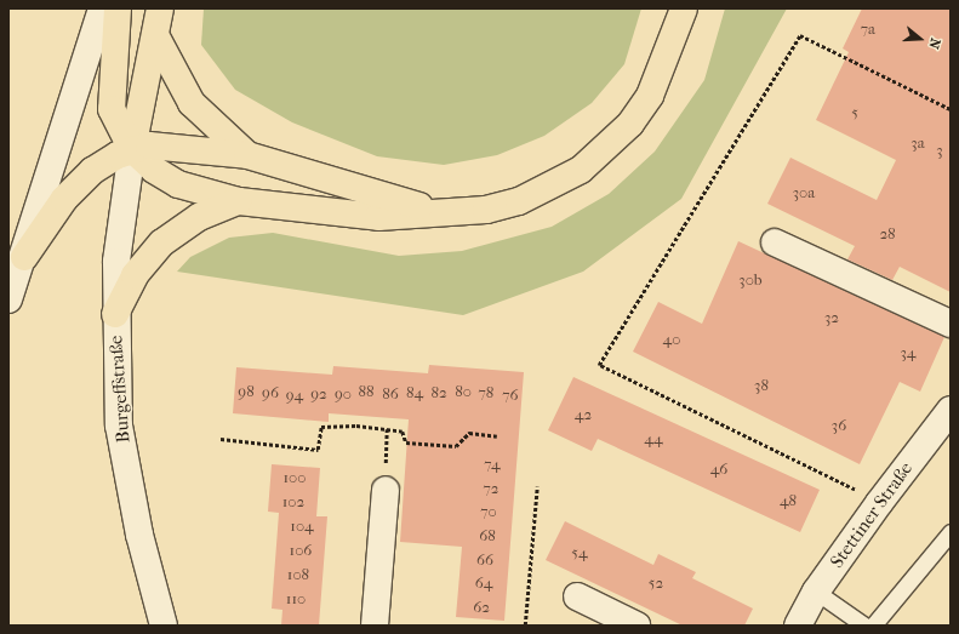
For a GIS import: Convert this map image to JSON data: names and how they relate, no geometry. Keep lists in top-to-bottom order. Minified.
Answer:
{"streets":{"main road":["Burgeffstraße","Stettiner Straße"]},"house_numbers":["7a","5","3a","3","30a","28","30b","32","40","34","38","98","88","80","96","84","82","78","92","90","86","94","76","42","36","44","74","46","100","72","48","102","70","104","68","106","54","66","108","64","52","110","62"],"north":"right"}
